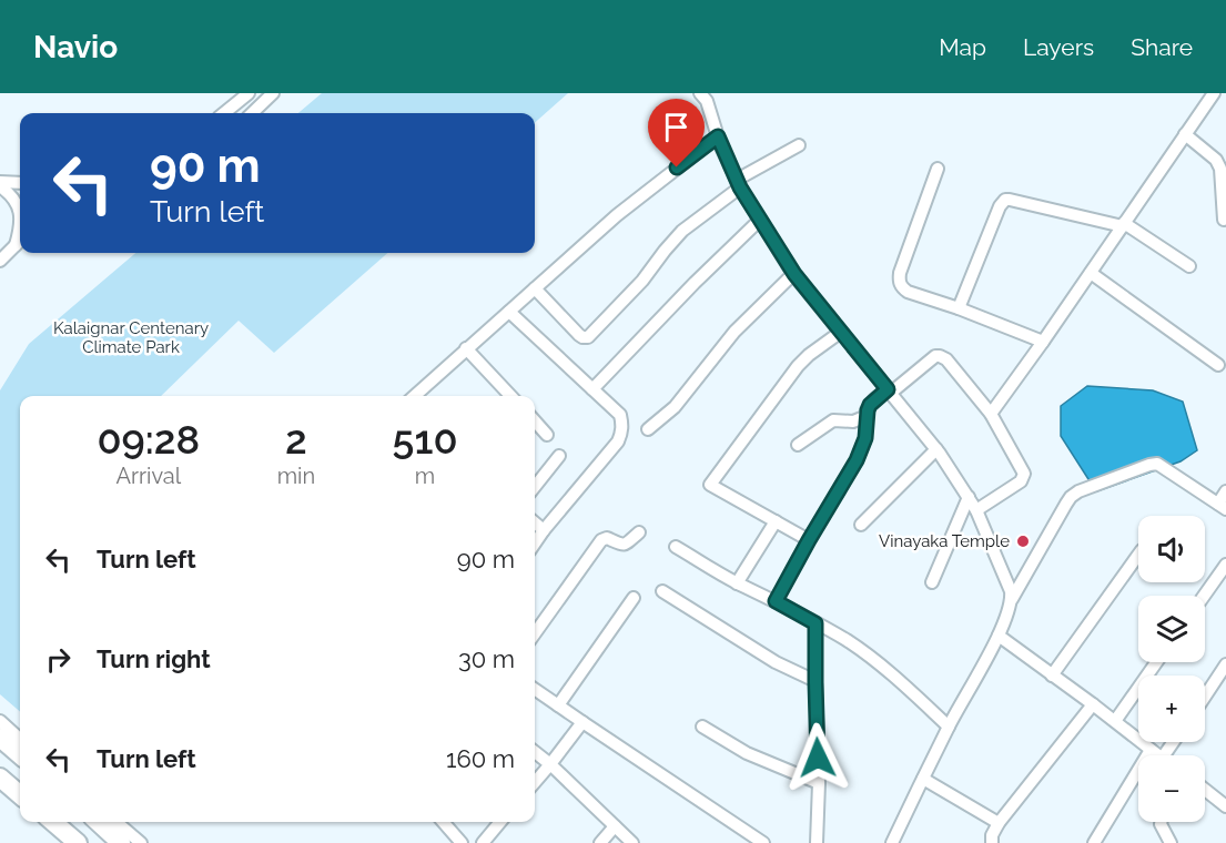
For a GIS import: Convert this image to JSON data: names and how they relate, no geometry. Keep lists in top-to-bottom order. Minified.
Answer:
{"parks":["Kalaignar Centenary Climate Park"],"places":["Vinayaka Temple"],"page":{"header":"Navio","nav":["Map","Layers","Share"],"turn":["90 m","Turn left"],"eta":["09:28","Arrival","2","min","510","m"],"list":[{"name":"Turn left","value":"90 m"},{"name":"Turn right","value":"30 m"},{"name":"Turn left","value":"160 m"}],"map_buttons":["+","−"]}}
